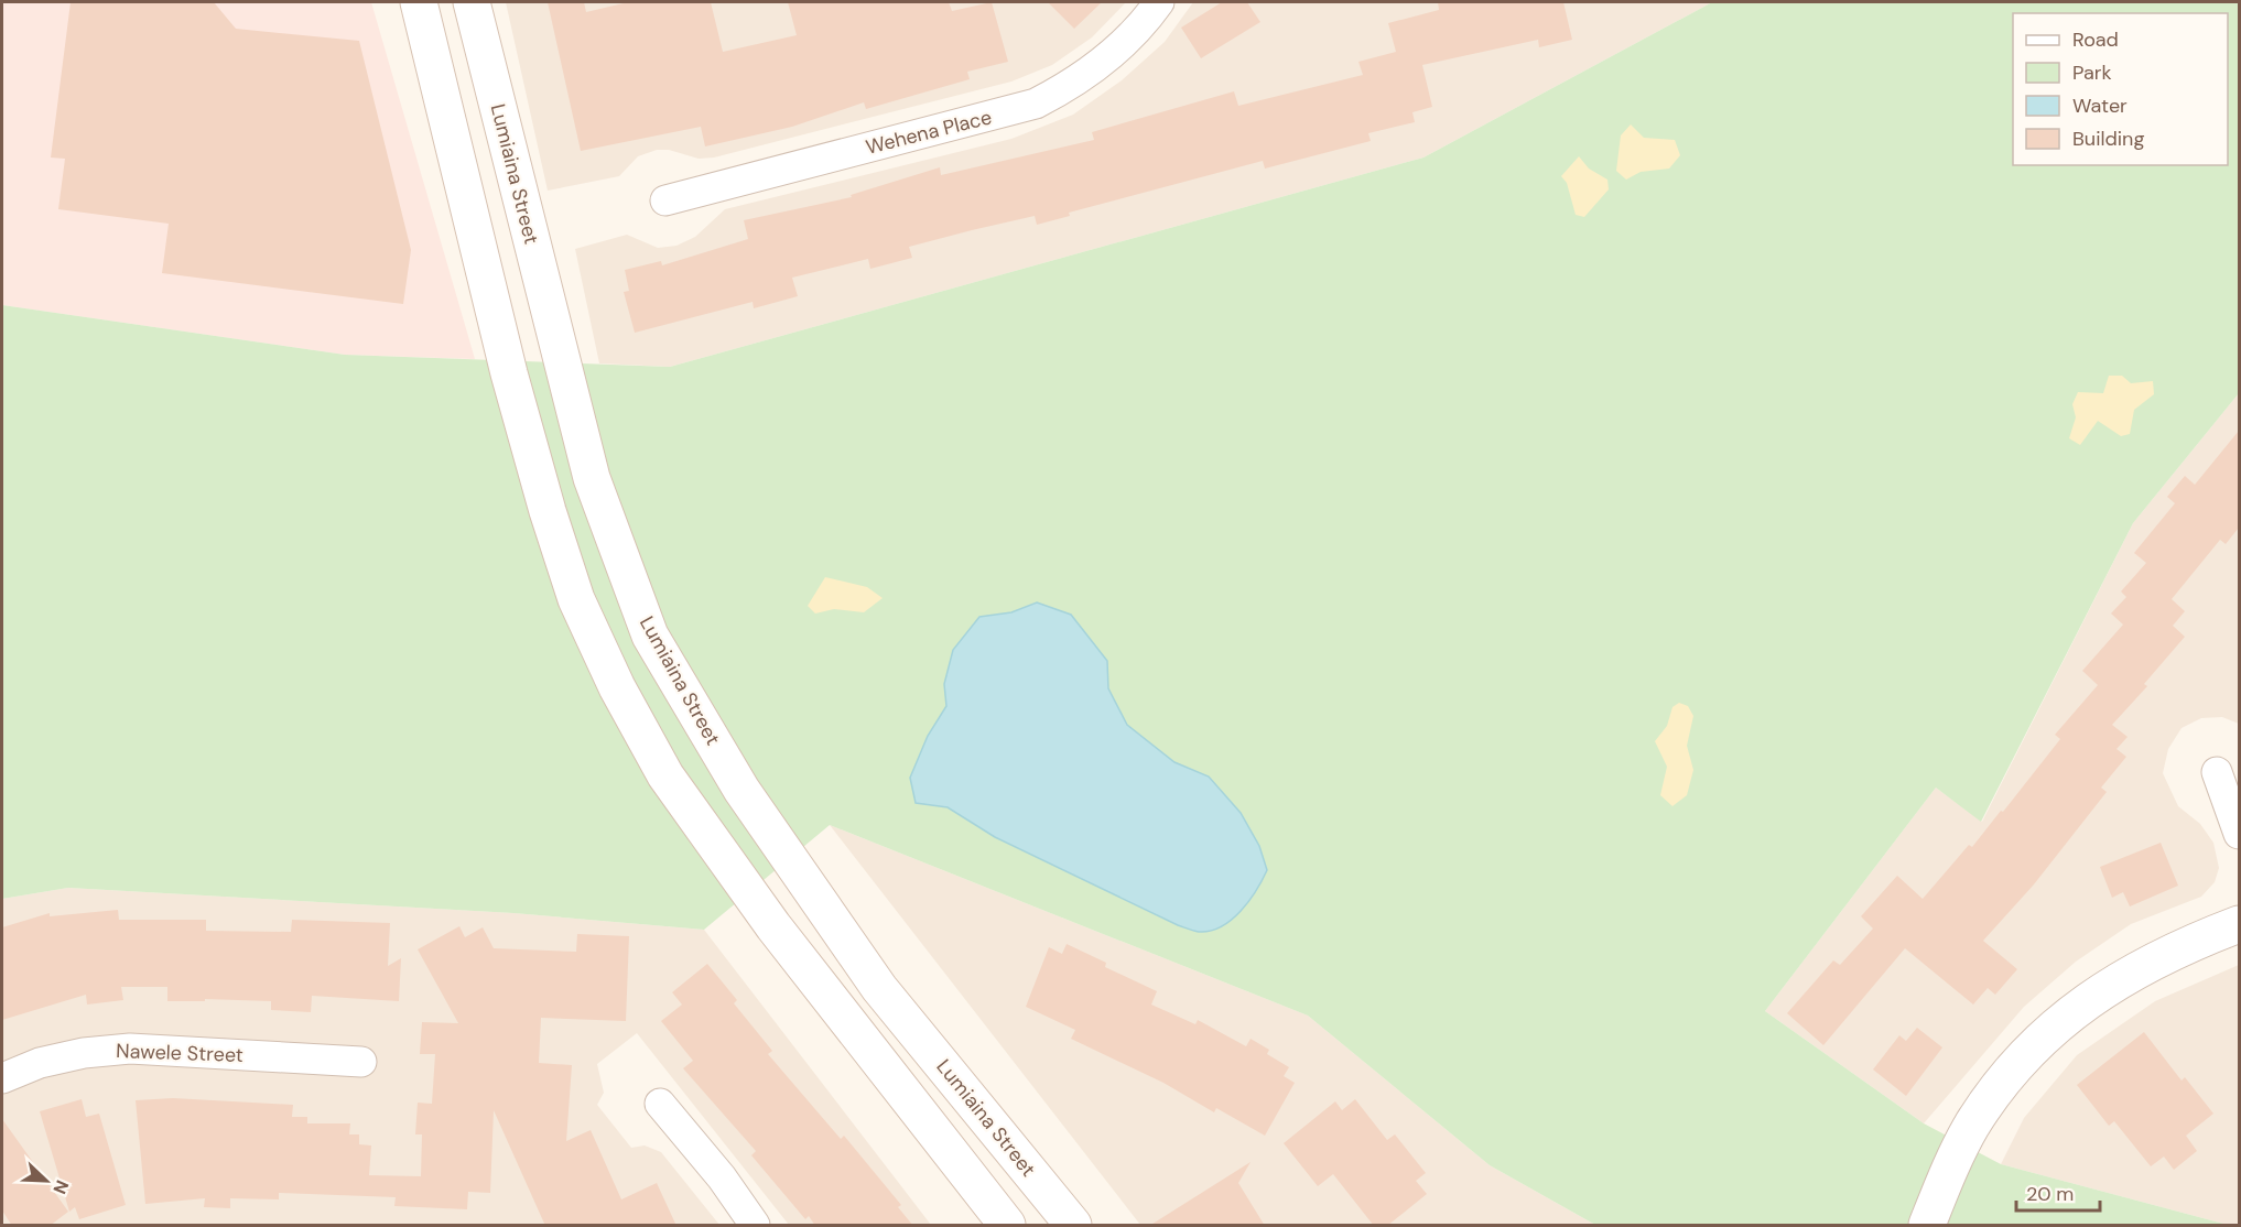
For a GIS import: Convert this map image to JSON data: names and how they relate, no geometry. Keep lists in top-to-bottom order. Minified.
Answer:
{"streets":{"main road":["Lumiaina Street"],"street":["Wehena Place","Nawele Street"]},"legend":["Road","Park","Water","Building"],"scale_bar":"20 m","north":"bottom right"}
